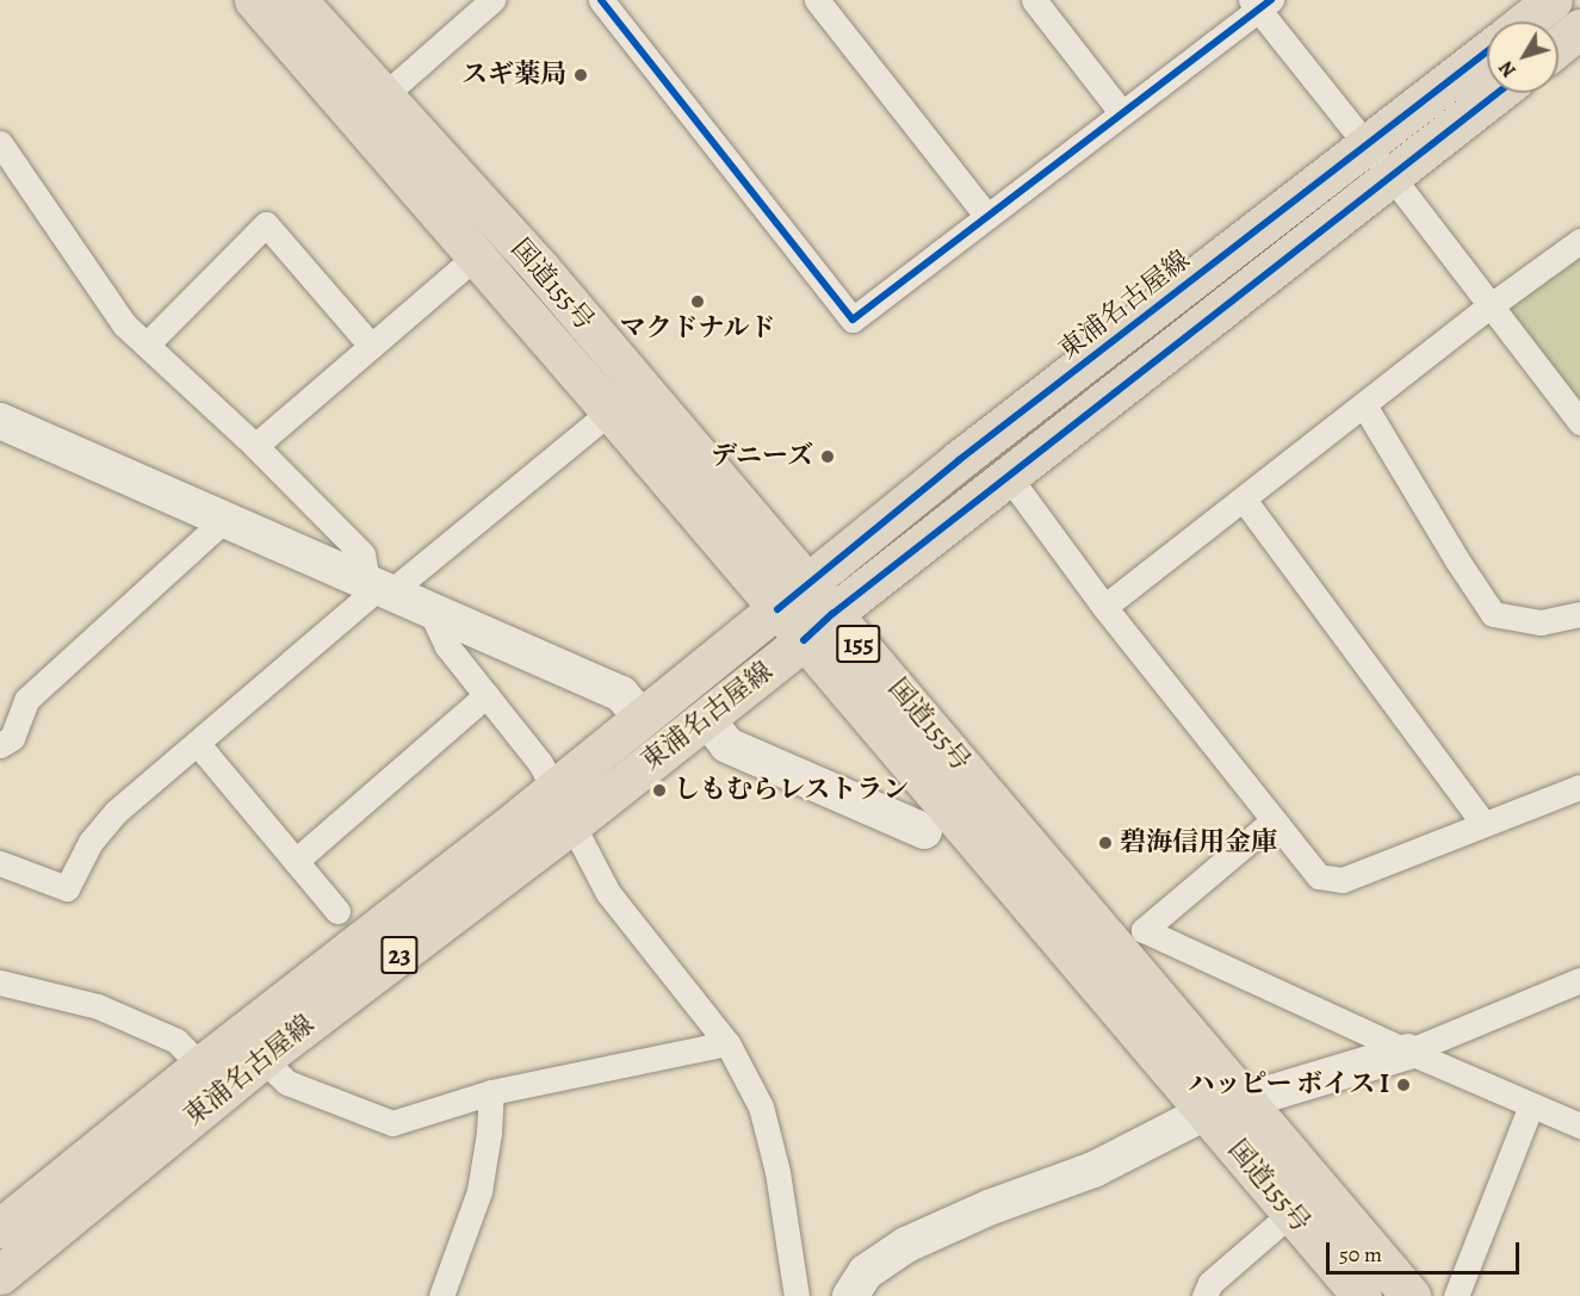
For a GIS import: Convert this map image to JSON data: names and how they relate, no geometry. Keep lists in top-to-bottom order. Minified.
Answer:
{"streets":{"main road":["国道155号","東浦名古屋線","155","23"]},"crossings":[["国道155号","東浦名古屋線"]],"places":["スギ薬局","マクドナルド","デニーズ","しもむらレストラン","碧海信用金庫","ハッピー ボイス I"],"scale_bar":"50 m","north":"bottom left"}
